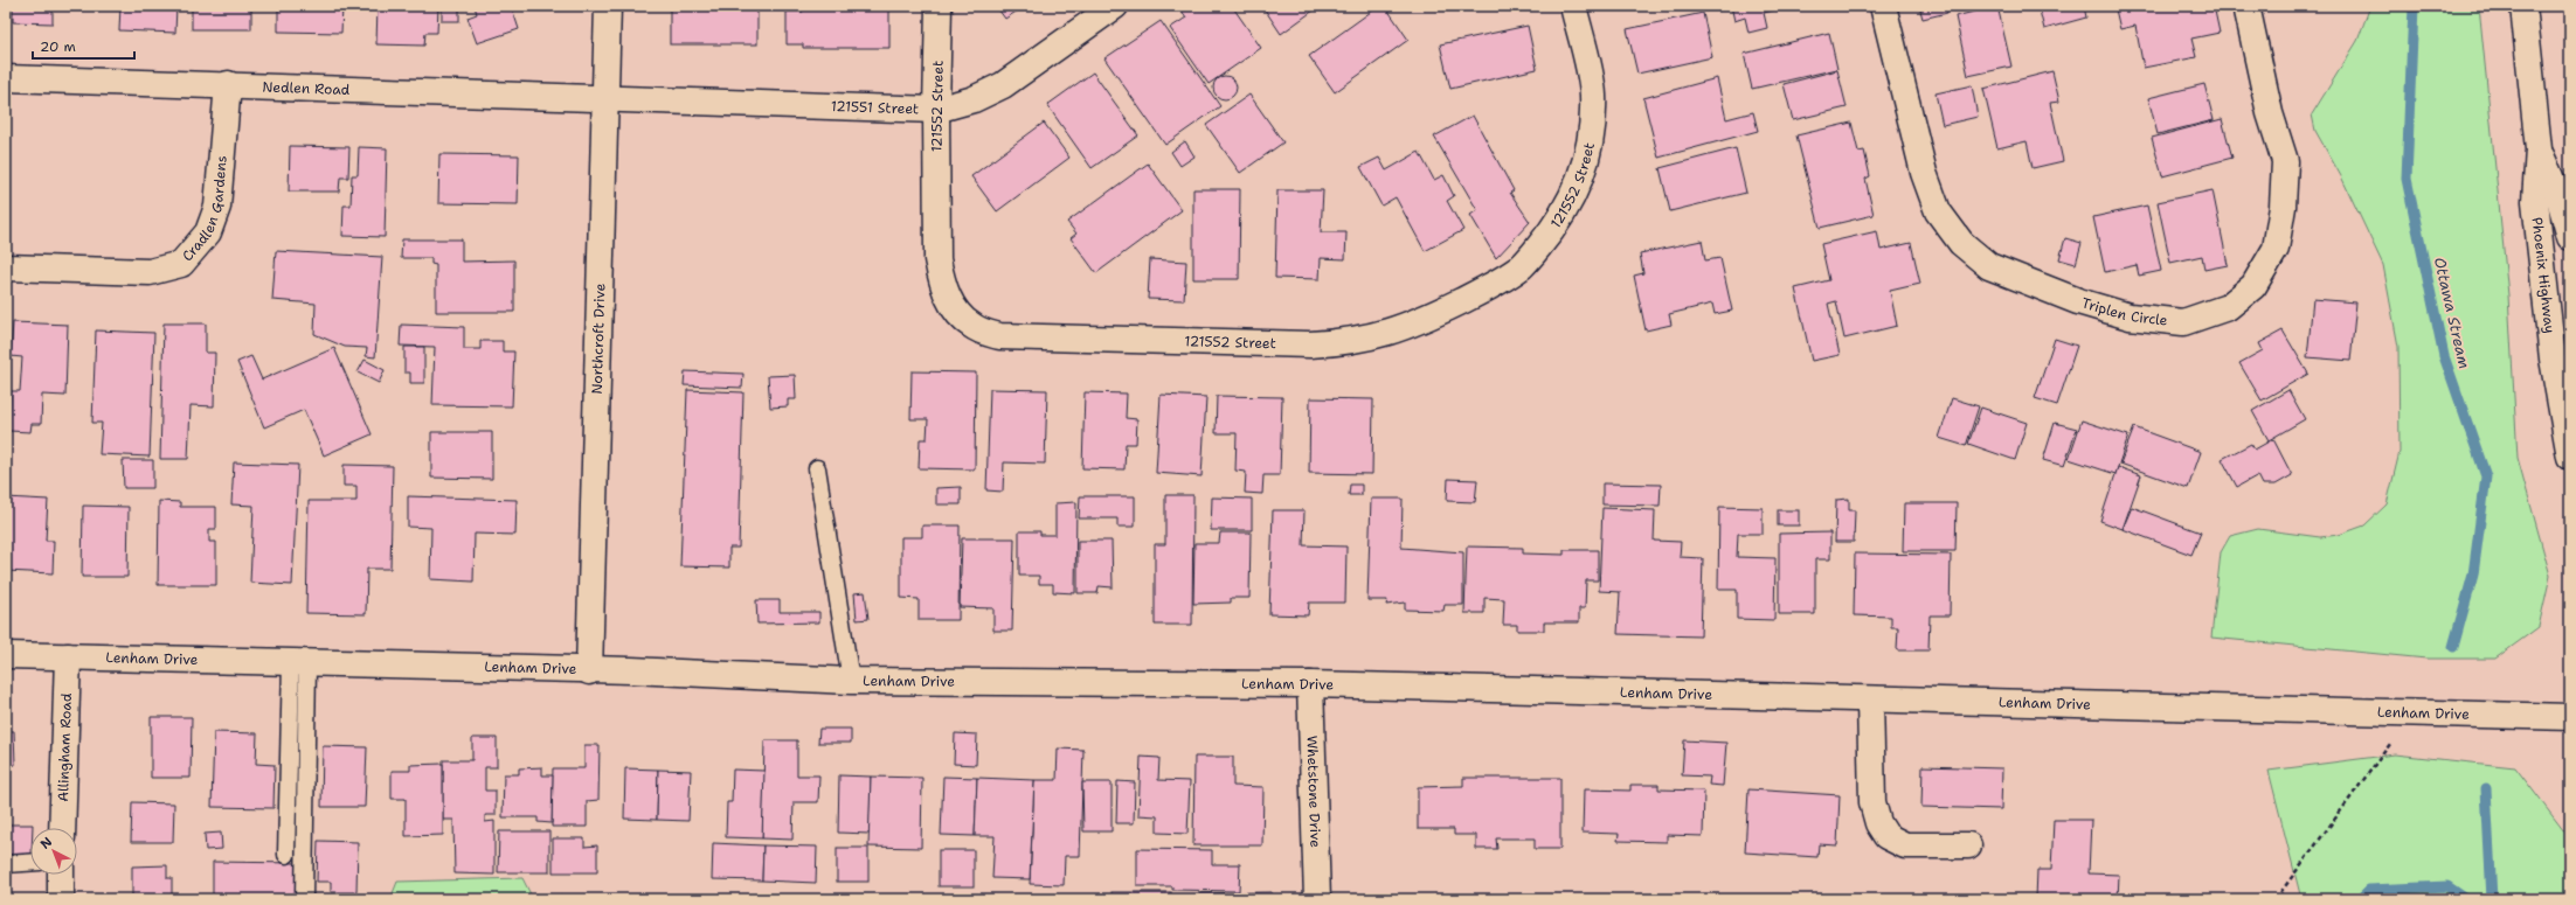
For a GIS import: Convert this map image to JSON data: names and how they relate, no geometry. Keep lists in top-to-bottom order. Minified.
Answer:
{"streets":{"street":["Nedlen Road","121552 Street","121551 Street","Cradlen Gardens","Phoenix Highway","Triplen Circle","Northcroft Drive","Lenham Drive","Allingham Road","Whetstone Drive"]},"crossings":[["Nedlen Road","121551 Street"],["Nedlen Road","Cradlen Gardens"],["Nedlen Road","Northcroft Drive"],["121552 Street","121551 Street"],["121551 Street","Northcroft Drive"],["Northcroft Drive","Lenham Drive"],["Lenham Drive","Allingham Road"],["Lenham Drive","Whetstone Drive"]],"water":["Ottawa Stream"],"scale_bar":"20 m","north":"top left"}
